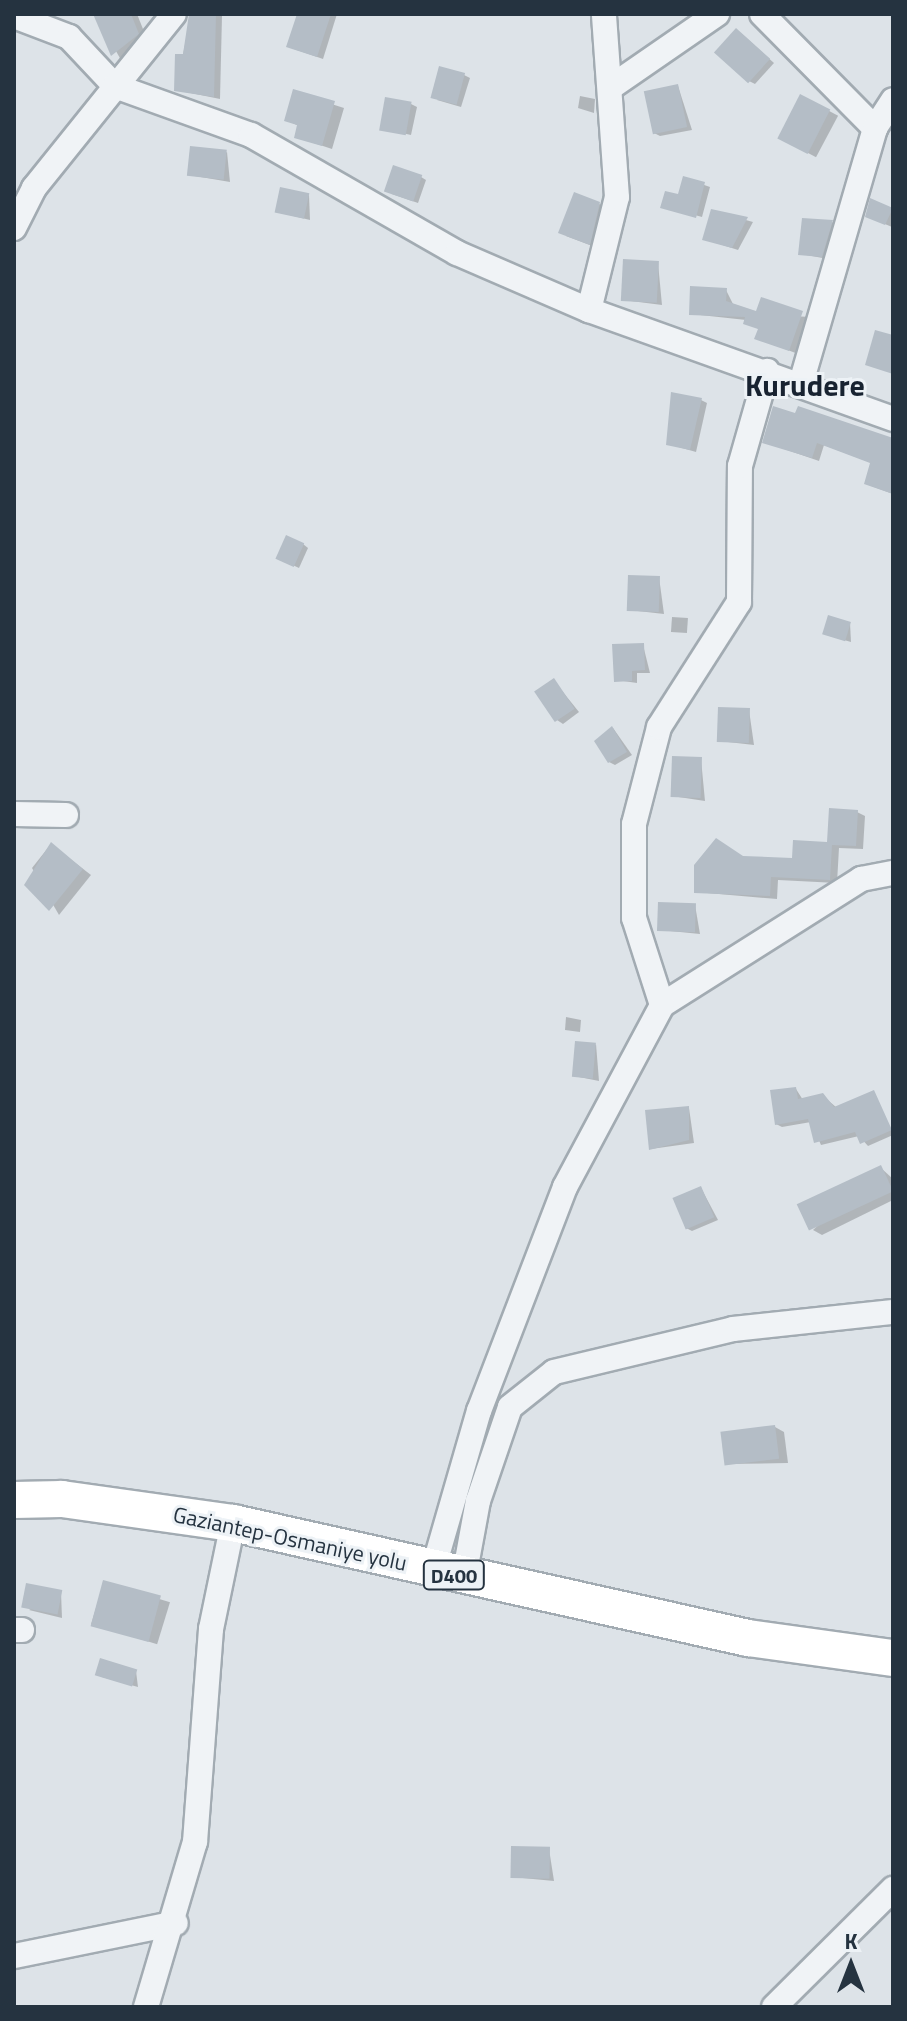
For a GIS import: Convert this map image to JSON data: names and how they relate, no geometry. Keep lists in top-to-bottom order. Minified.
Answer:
{"streets":{"highway":["Gaziantep-Osmaniye yolu","D400"]},"districts":["Kurudere"],"north":"top"}
